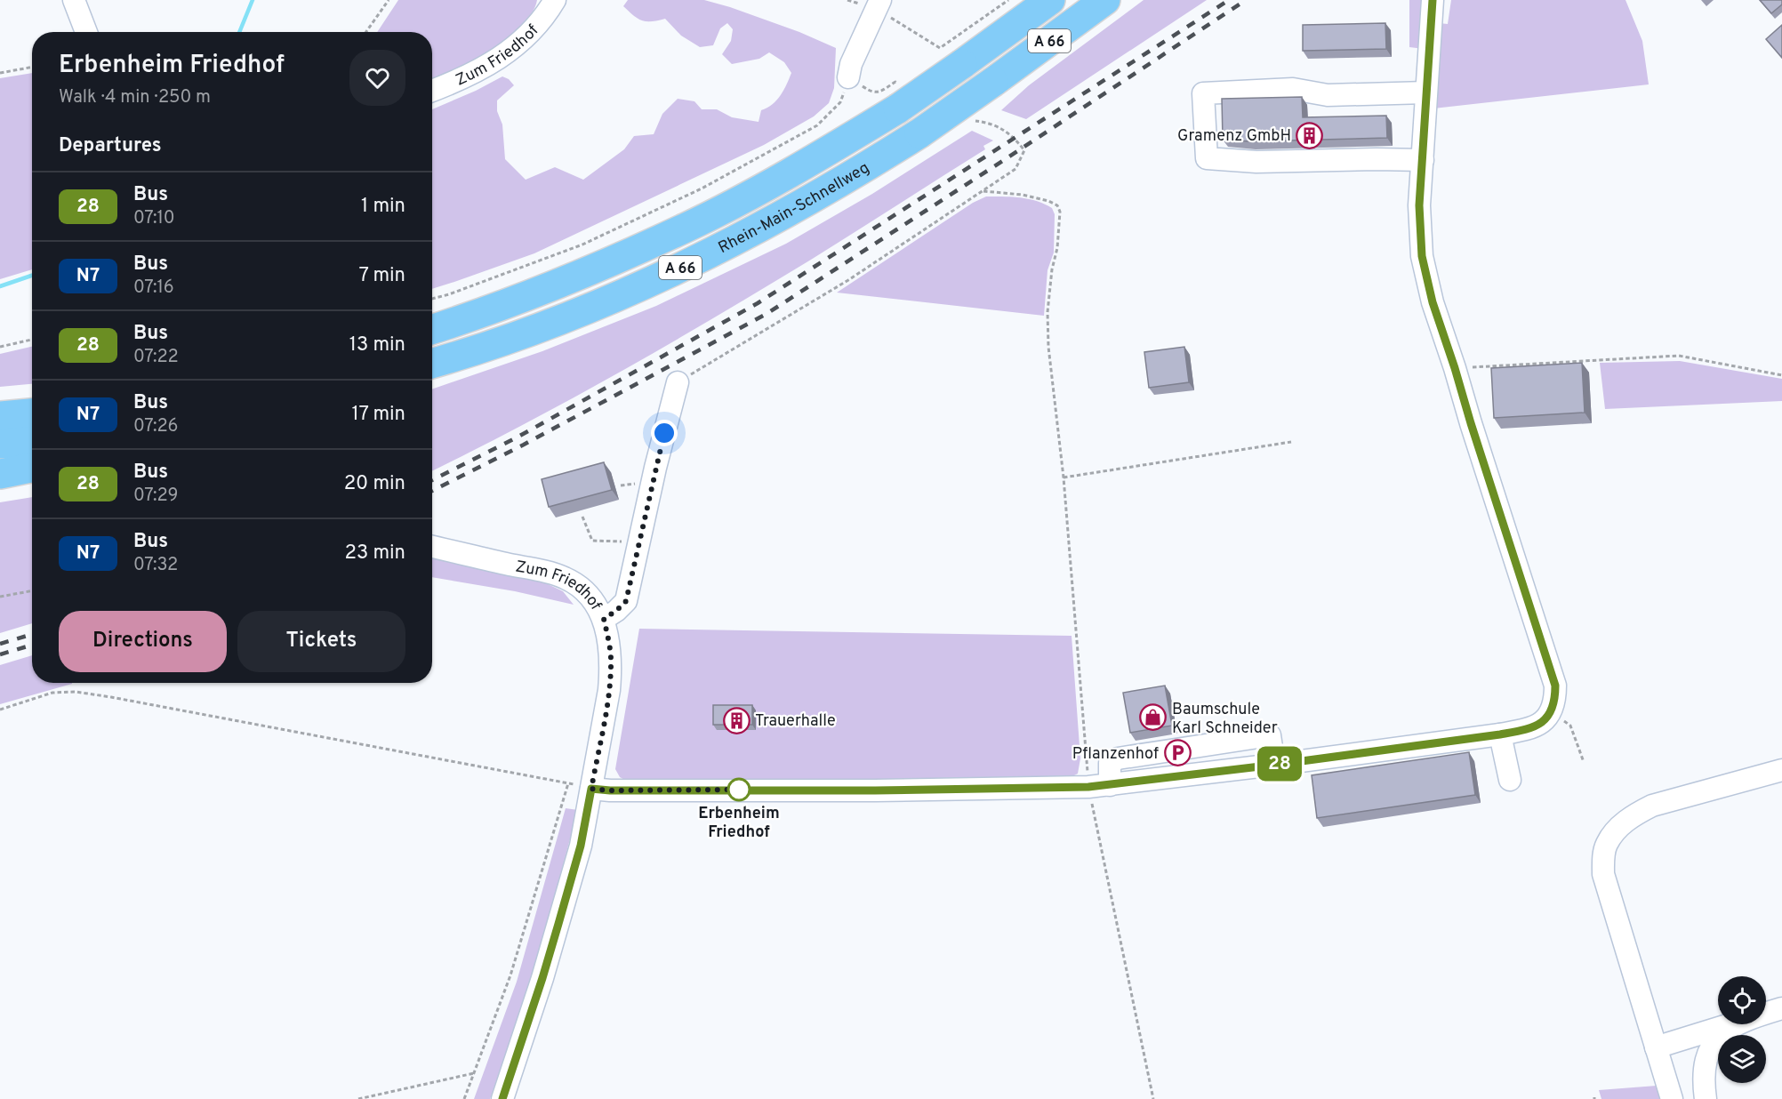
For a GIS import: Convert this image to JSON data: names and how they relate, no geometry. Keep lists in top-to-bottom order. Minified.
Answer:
{"streets":{"highway":["A 66","Rhein-Main-Schnellweg"],"street":["Zum Friedhof"]},"places":{"building":["Gramenz GmbH","Trauerhalle"],"shop":["Baumschule Karl Schneider"],"parking":["Pflanzenhof"],"other":["Erbenheim Friedhof"]},"lines":["bus line 28"],"page":{"on_map":"28","heading":[["Erbenheim Friedhof","Walk · 4 min · 250 m"],"Departures"],"list":[{"mark":"28","name":"Bus","note":"07:10","value":"1 min"},{"mark":"N7","name":"Bus","note":"07:16","value":"7 min"},{"mark":"28","name":"Bus","note":"07:22","value":"13 min"},{"mark":"N7","name":"Bus","note":"07:26","value":"17 min"},{"mark":"28","name":"Bus","note":"07:29","value":"20 min"},{"mark":"N7","name":"Bus","note":"07:32","value":"23 min"}],"buttons":["Directions","Tickets"]}}
